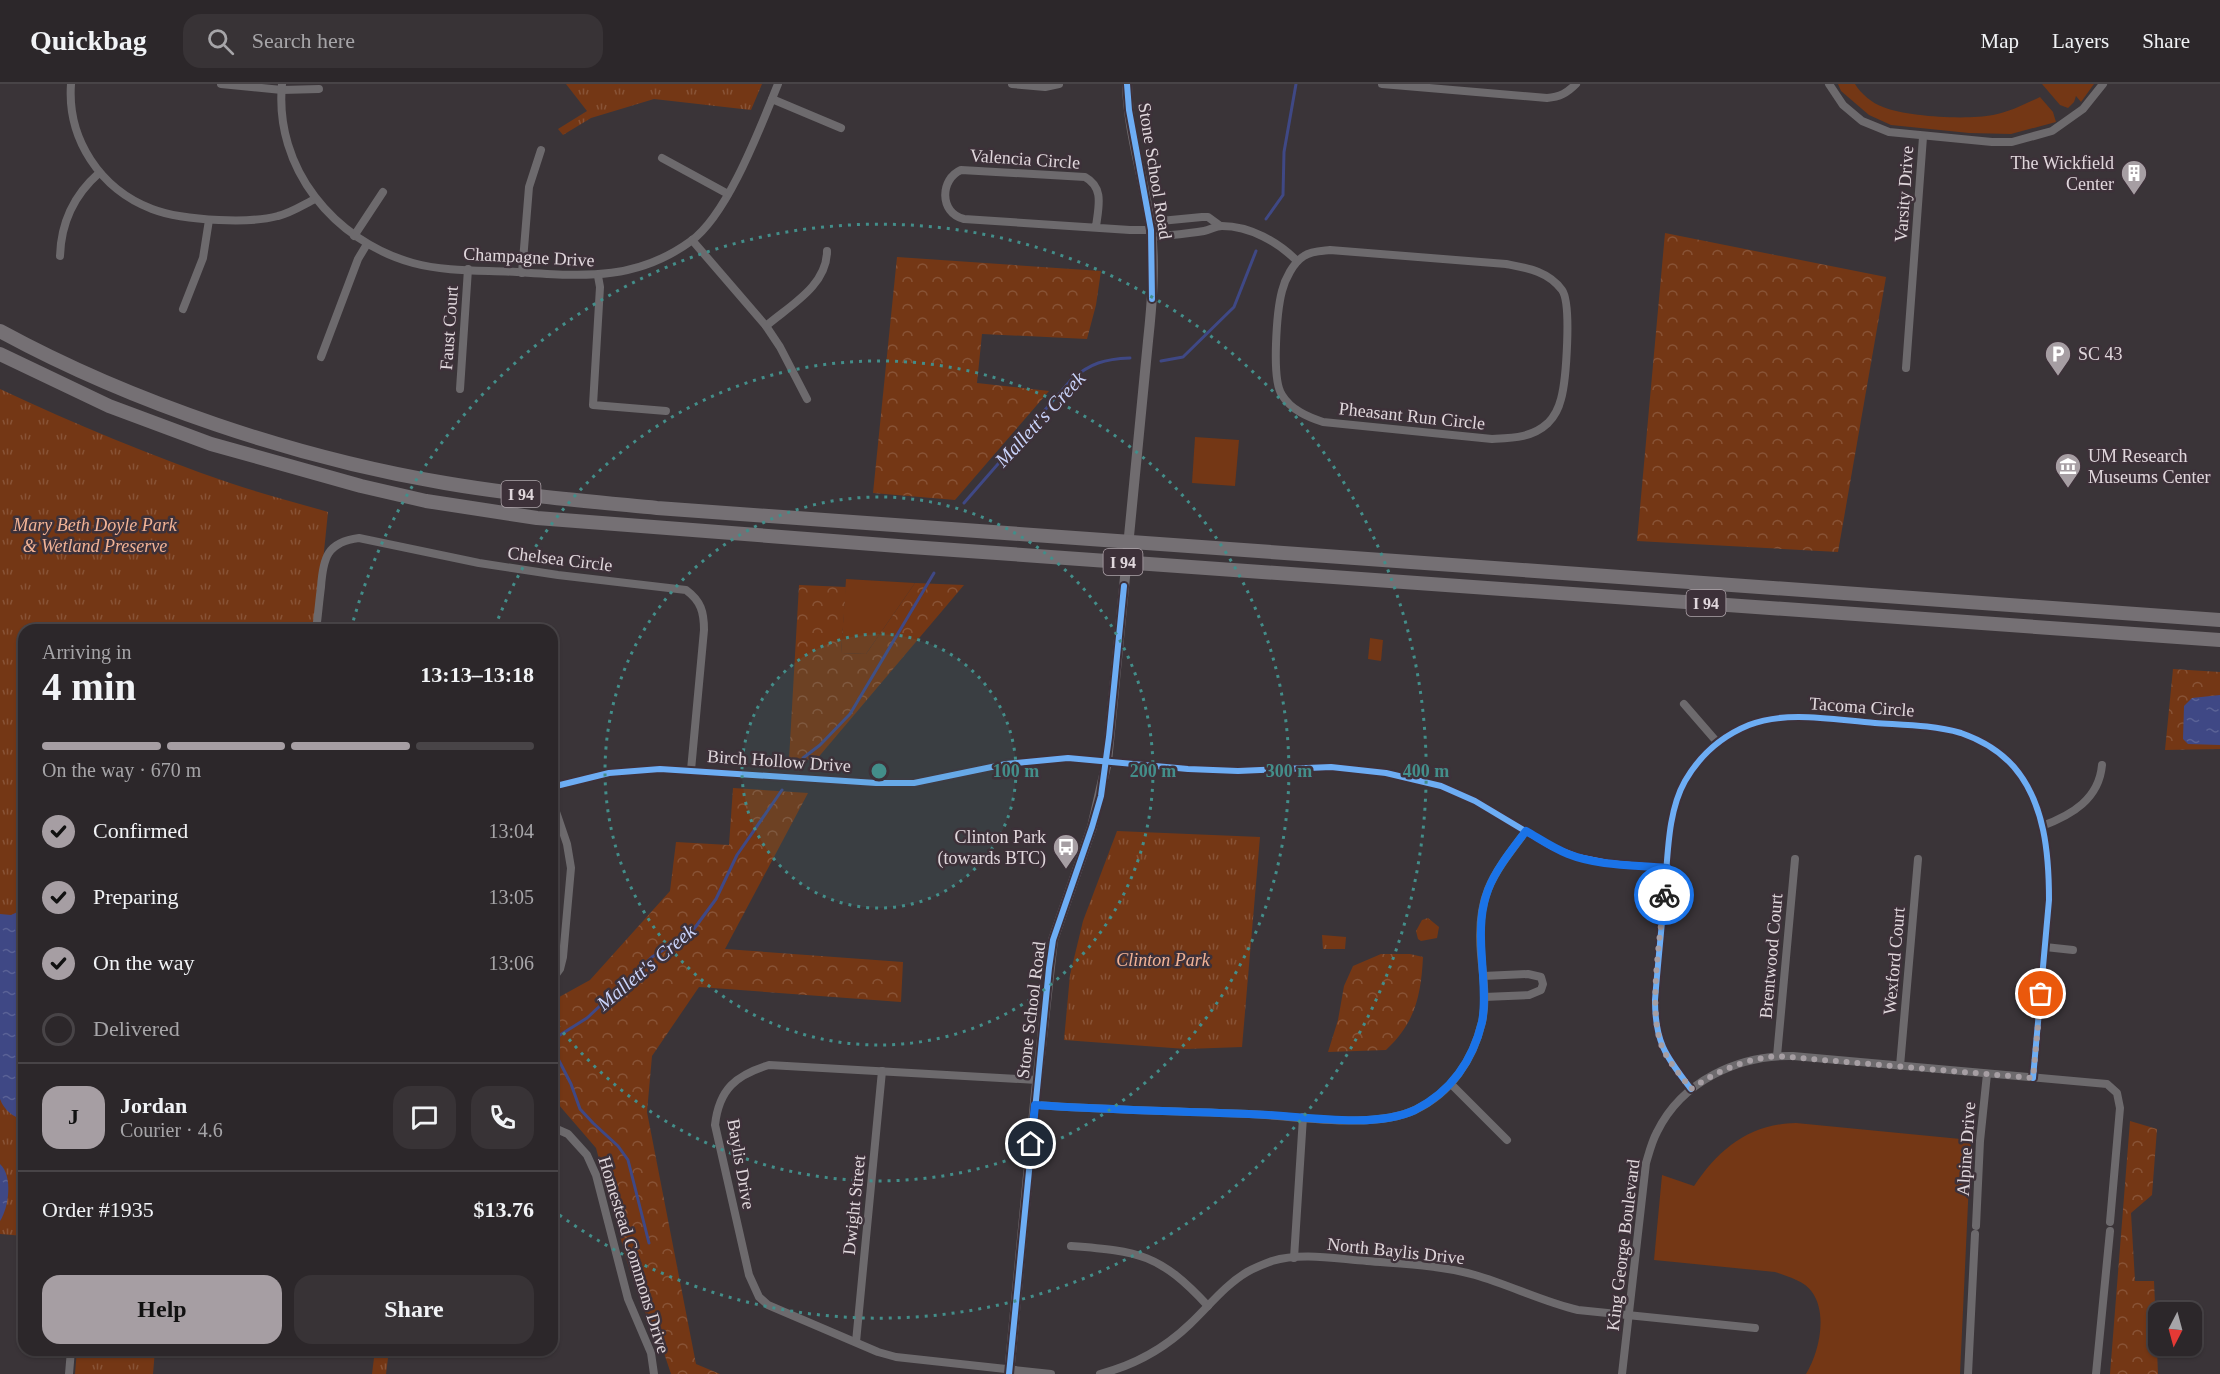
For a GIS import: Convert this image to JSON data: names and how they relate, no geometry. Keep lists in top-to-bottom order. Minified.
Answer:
{"streets":{"highway":["I 94"],"main road":["Stone School Road"],"street":["Valencia Circle","Varsity Drive","Champagne Drive","Faust Court","Pheasant Run Circle","Chelsea Circle","Tacoma Circle","Birch Hollow Drive","Brentwood Court","Wexford Court","Alpine Drive","Baylis Drive","Dwight Street","King George Boulevard","North Baylis Drive","Homestead Commons Drive"]},"crossings":[["Valencia Circle","Stone School Road"],["Stone School Road","Birch Hollow Drive"],["Stone School Road","Baylis Drive"],["Champagne Drive","Faust Court"],["Chelsea Circle","Birch Hollow Drive"],["Tacoma Circle","Birch Hollow Drive"],["Tacoma Circle","King George Boulevard"],["Brentwood Court","King George Boulevard"],["Wexford Court","King George Boulevard"],["Alpine Drive","King George Boulevard"],["Baylis Drive","Dwight Street"],["King George Boulevard","North Baylis Drive"]],"water":["Mallett's Creek"],"parks":["Mary Beth Doyle Park & Wetland Preserve","Clinton Park"],"places":{"building":["The Wickfield Center"],"parking":["SC 43"],"museum":["UM Research Museums Center"],"bus stop":["Clinton Park (towards BTC)"]},"north":"bottom","page":{"header":"Quickbag","search":"Search here","nav":["Map","Layers","Share"],"heading":["4 min","Arriving in","13:13–13:18"],"panel":["Jordan","Courier · 4.6","Order #1935","$13.76"],"bar":"On the way · 670 m","list":[["Confirmed","13:04"],["Preparing","13:05"],["On the way","13:06"],"Delivered"],"round":"J","buttons":["Help","Share"]},"rings":["100 m","200 m","300 m","400 m"]}
